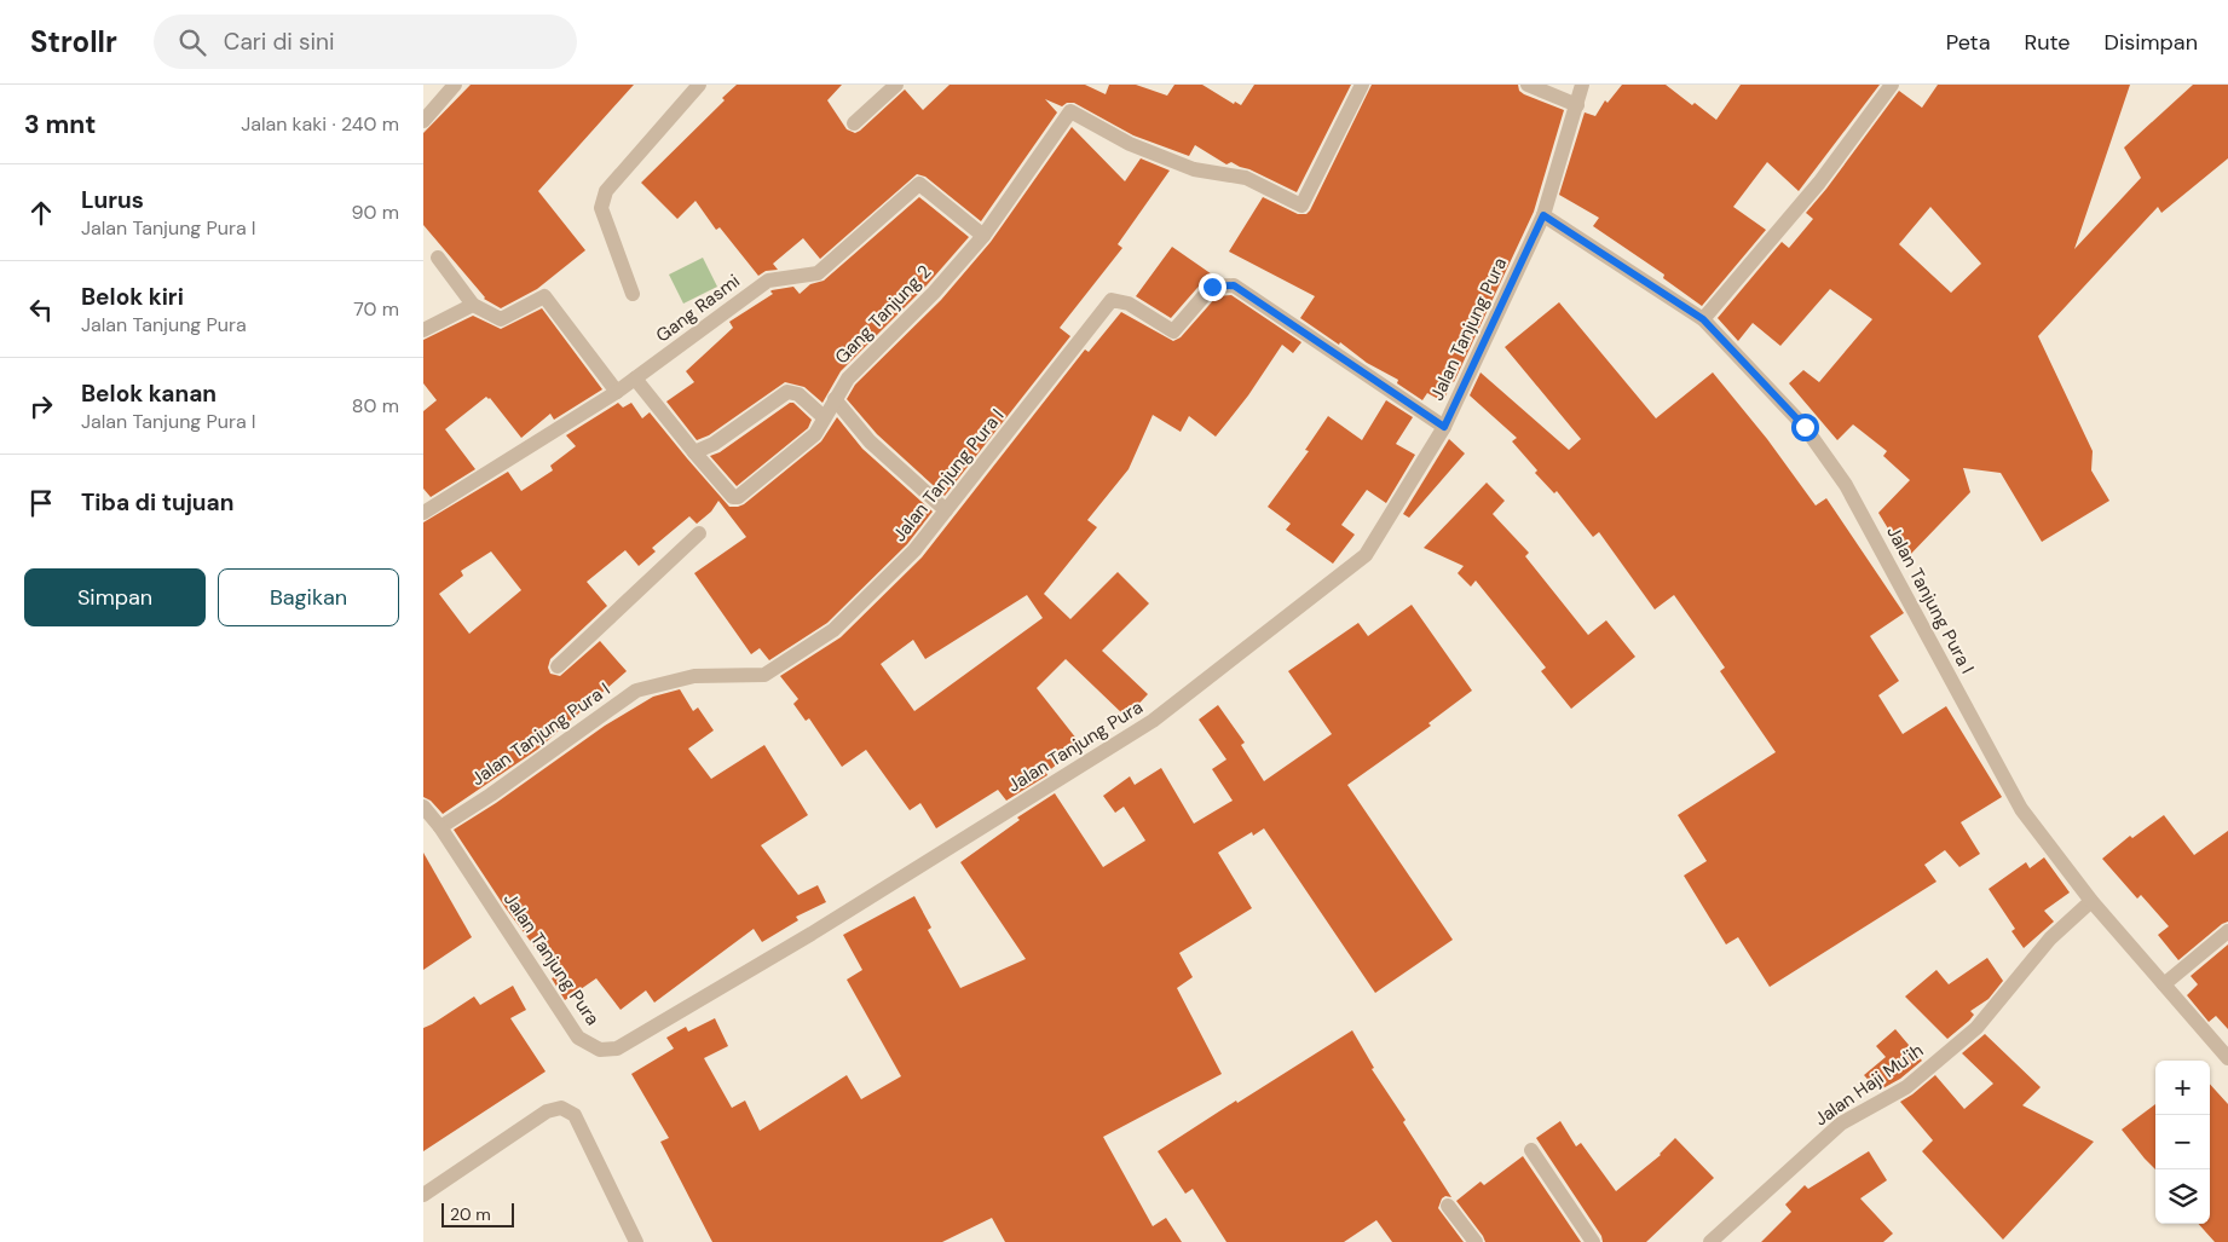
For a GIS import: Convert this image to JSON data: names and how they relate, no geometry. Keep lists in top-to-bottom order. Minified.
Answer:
{"streets":{"street":["Gang Rasmi","Gang Tanjung 2","Jalan Tanjung Pura","Jalan Tanjung Pura I","Jalan Haji Mu'ih"]},"crossings":[["Gang Rasmi","Gang Tanjung 2"],["Jalan Tanjung Pura","Jalan Tanjung Pura I"],["Jalan Tanjung Pura I","Jalan Haji Mu'ih"]],"scale_bar":"20 m","page":{"header":"Strollr","search":"Cari di sini","nav":["Peta","Rute","Disimpan"],"heading":["3 mnt","Jalan kaki · 240 m"],"list":[["Lurus","Jalan Tanjung Pura I","90 m"],["Belok kiri","Jalan Tanjung Pura","70 m"],["Belok kanan","Jalan Tanjung Pura I","80 m"],"Tiba di tujuan"],"buttons":["Simpan","Bagikan"],"map_buttons":["+","−"],"scale":"20 m"}}
